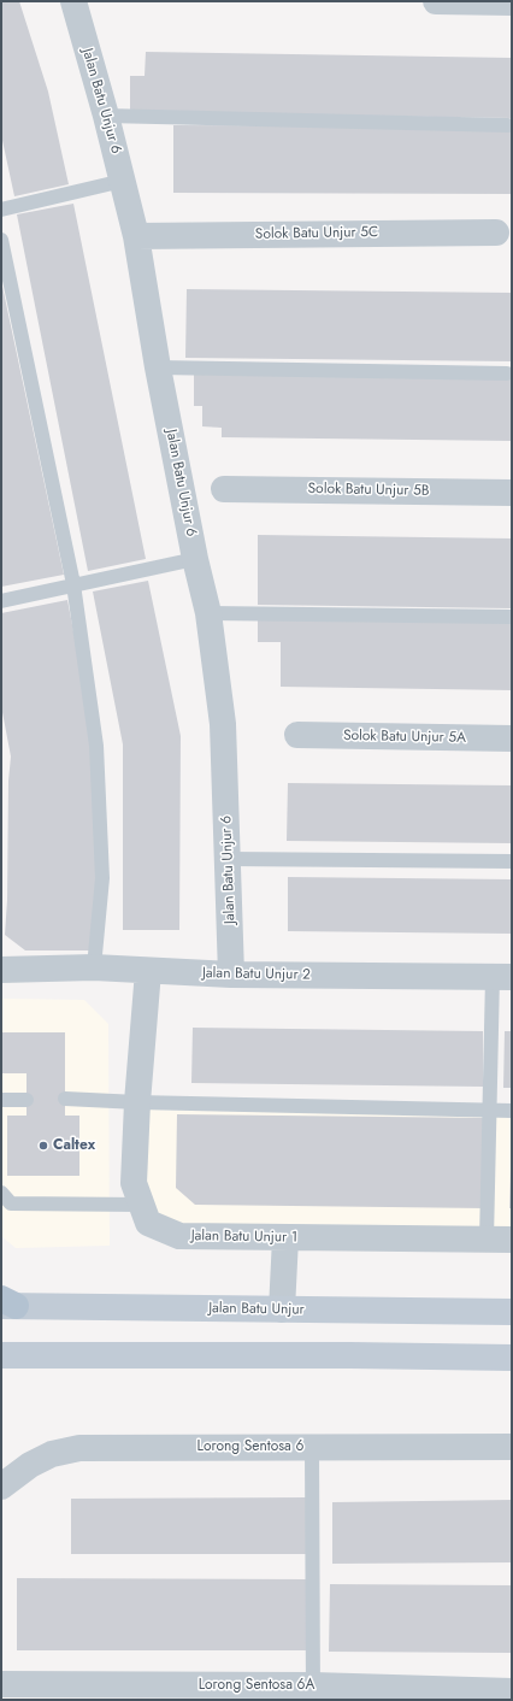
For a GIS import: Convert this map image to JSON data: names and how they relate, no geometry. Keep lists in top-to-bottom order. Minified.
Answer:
{"streets":{"main road":["Jalan Batu Unjur"],"street":["Jalan Batu Unjur 6","Solok Batu Unjur 5C","Solok Batu Unjur 5B","Solok Batu Unjur 5A","Jalan Batu Unjur 2","Jalan Batu Unjur 1","Lorong Sentosa 6","Lorong Sentosa 6A"]},"crossings":[["Jalan Batu Unjur 6","Solok Batu Unjur 5C"],["Jalan Batu Unjur 6","Jalan Batu Unjur 2"],["Jalan Batu Unjur 2","Jalan Batu Unjur 1"]],"places":["Caltex"]}
